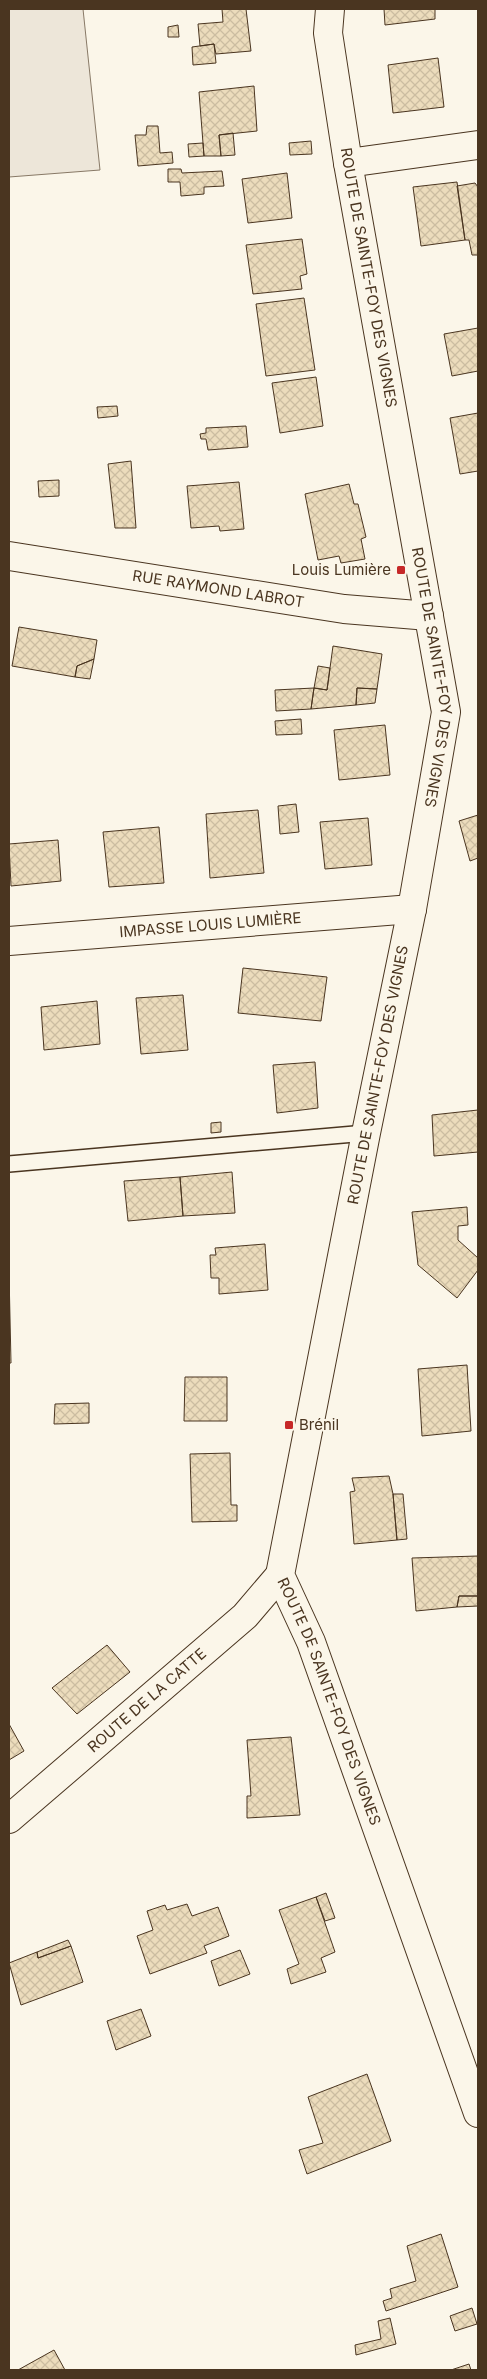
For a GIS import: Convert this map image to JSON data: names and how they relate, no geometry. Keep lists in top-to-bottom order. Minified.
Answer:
{"streets":{"street":["ROUTE DE SAINTE-FOY DES VIGNES","RUE RAYMOND LABROT","IMPASSE LOUIS LUMIÈRE","ROUTE DE LA CATTE"]},"crossings":[["ROUTE DE SAINTE-FOY DES VIGNES","RUE RAYMOND LABROT"],["ROUTE DE SAINTE-FOY DES VIGNES","IMPASSE LOUIS LUMIÈRE"],["ROUTE DE SAINTE-FOY DES VIGNES","ROUTE DE LA CATTE"]],"places":{"transit":["Louis Lumière","Brénil"]}}
